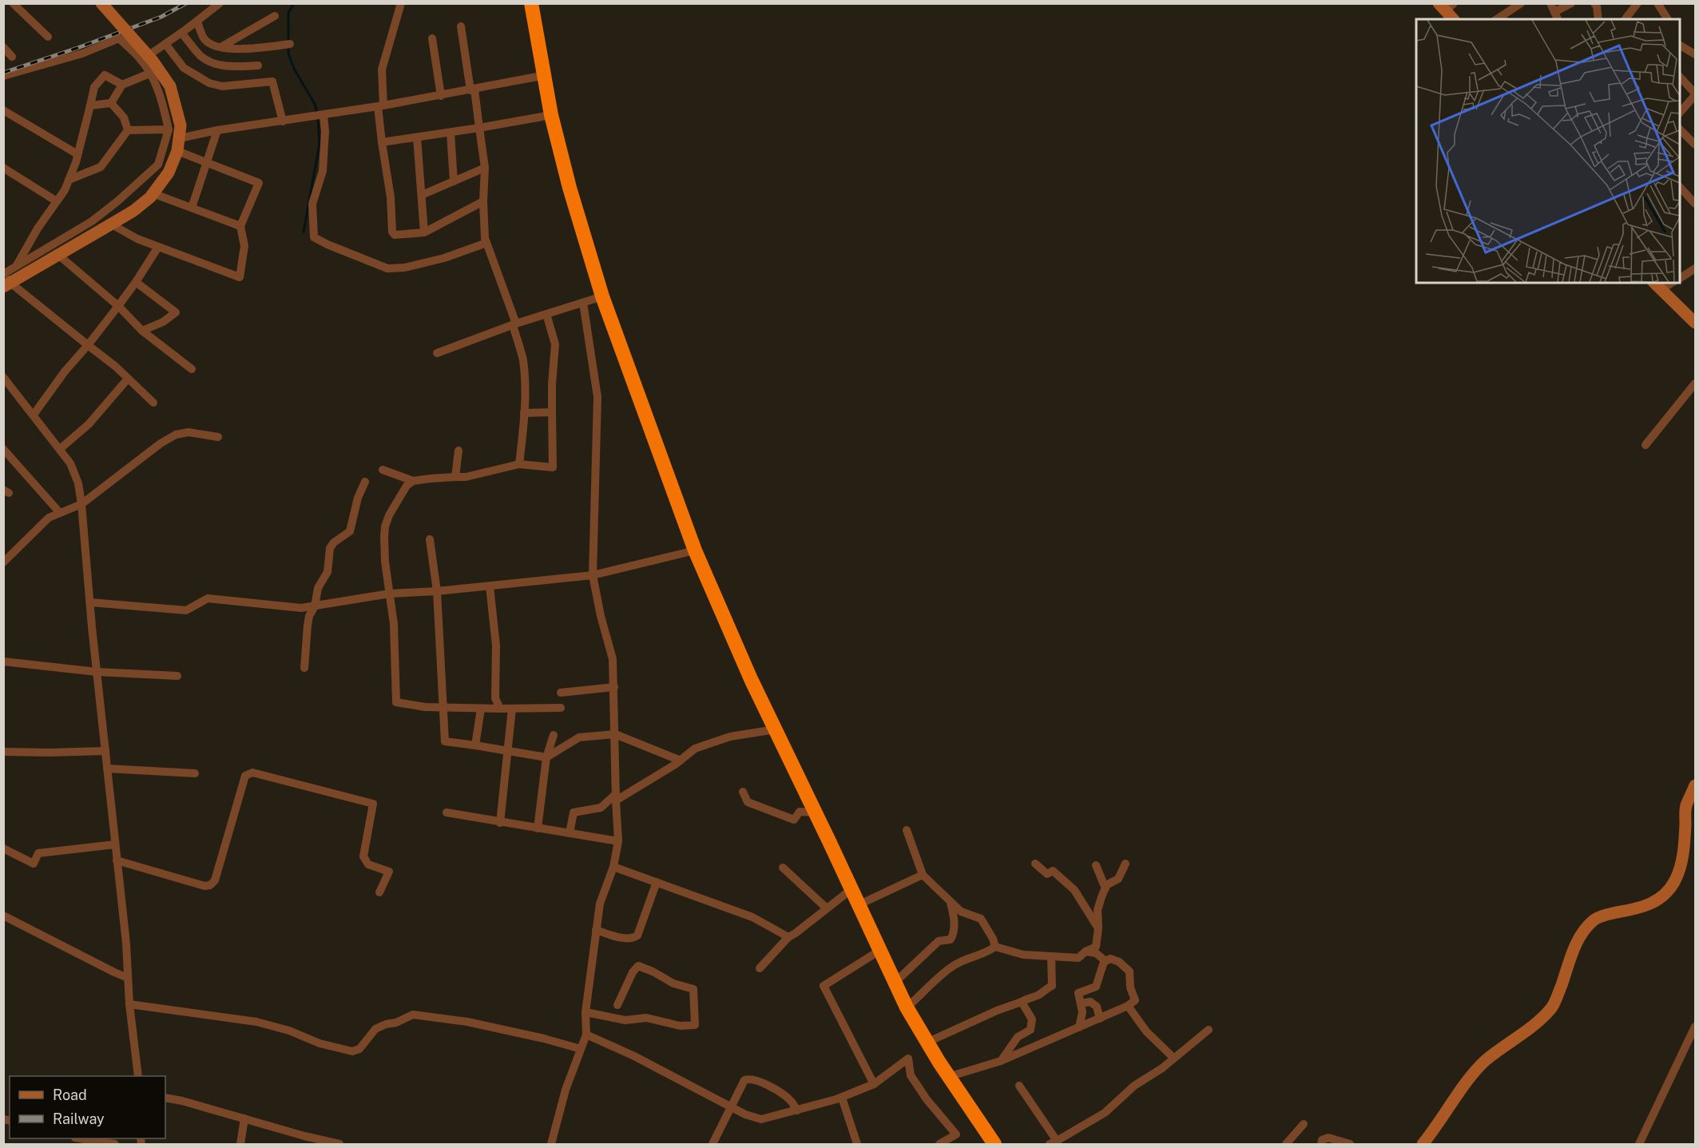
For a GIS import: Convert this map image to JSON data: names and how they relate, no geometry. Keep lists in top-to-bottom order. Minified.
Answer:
{"legend":["Road","Railway"]}
